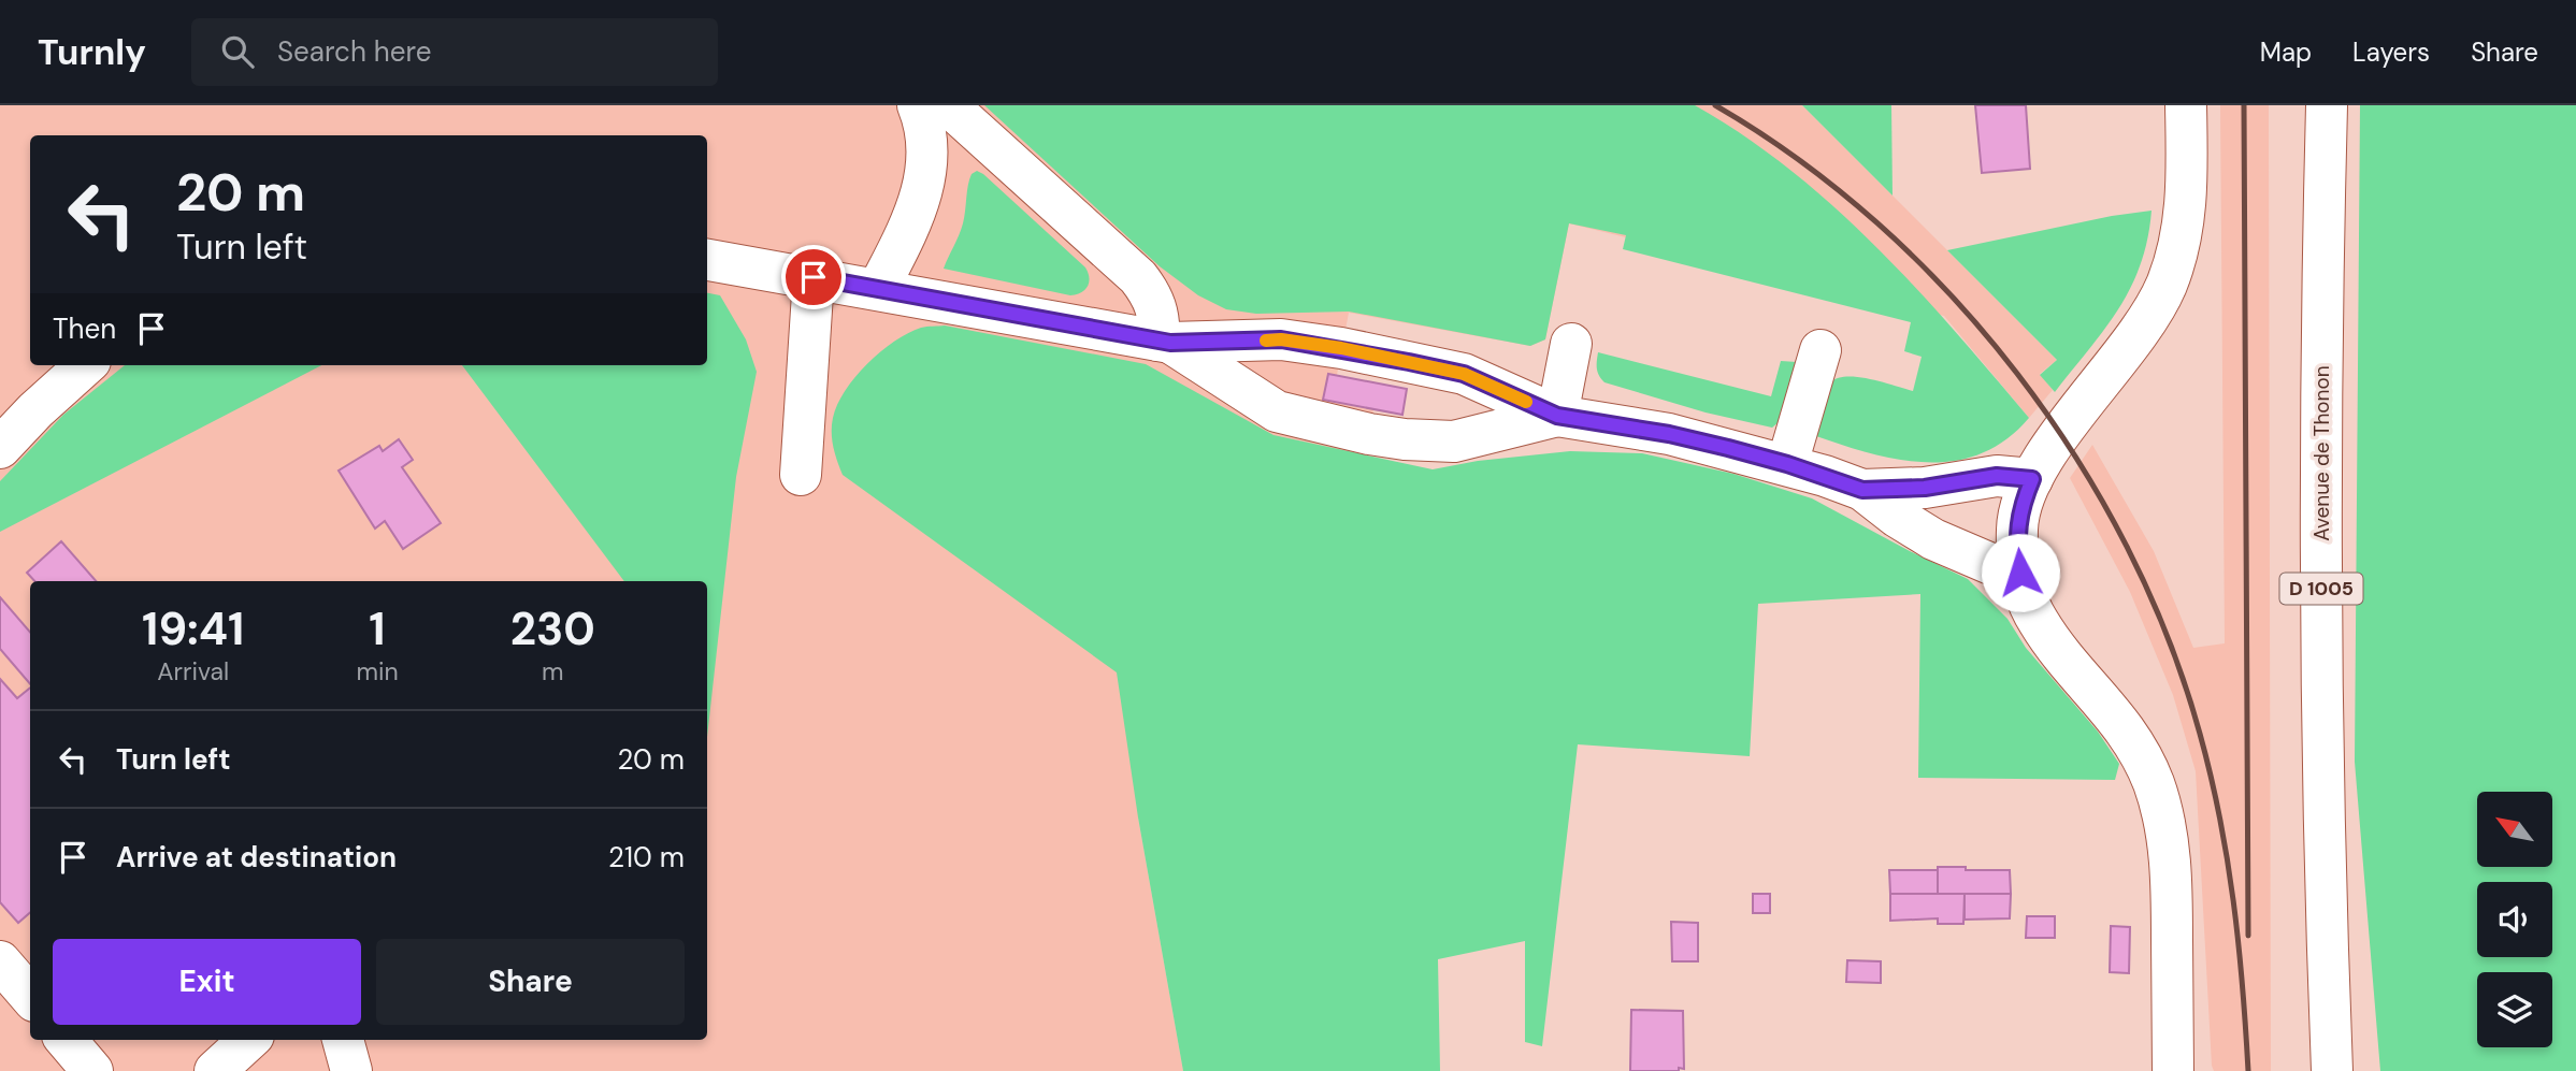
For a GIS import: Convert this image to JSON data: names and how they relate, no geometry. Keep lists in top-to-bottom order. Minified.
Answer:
{"streets":{"street":["Avenue de Thonon","D 1005"]},"north":"top left","page":{"header":"Turnly","search":"Search here","nav":["Map","Layers","Share"],"turn":["20 m","Turn left"],"then":"Then","eta":["19:41","Arrival","1","min","230","m"],"list":[{"name":"Turn left","value":"20 m"},{"name":"Arrive at destination","value":"210 m"}],"buttons":["Exit","Share"]}}
